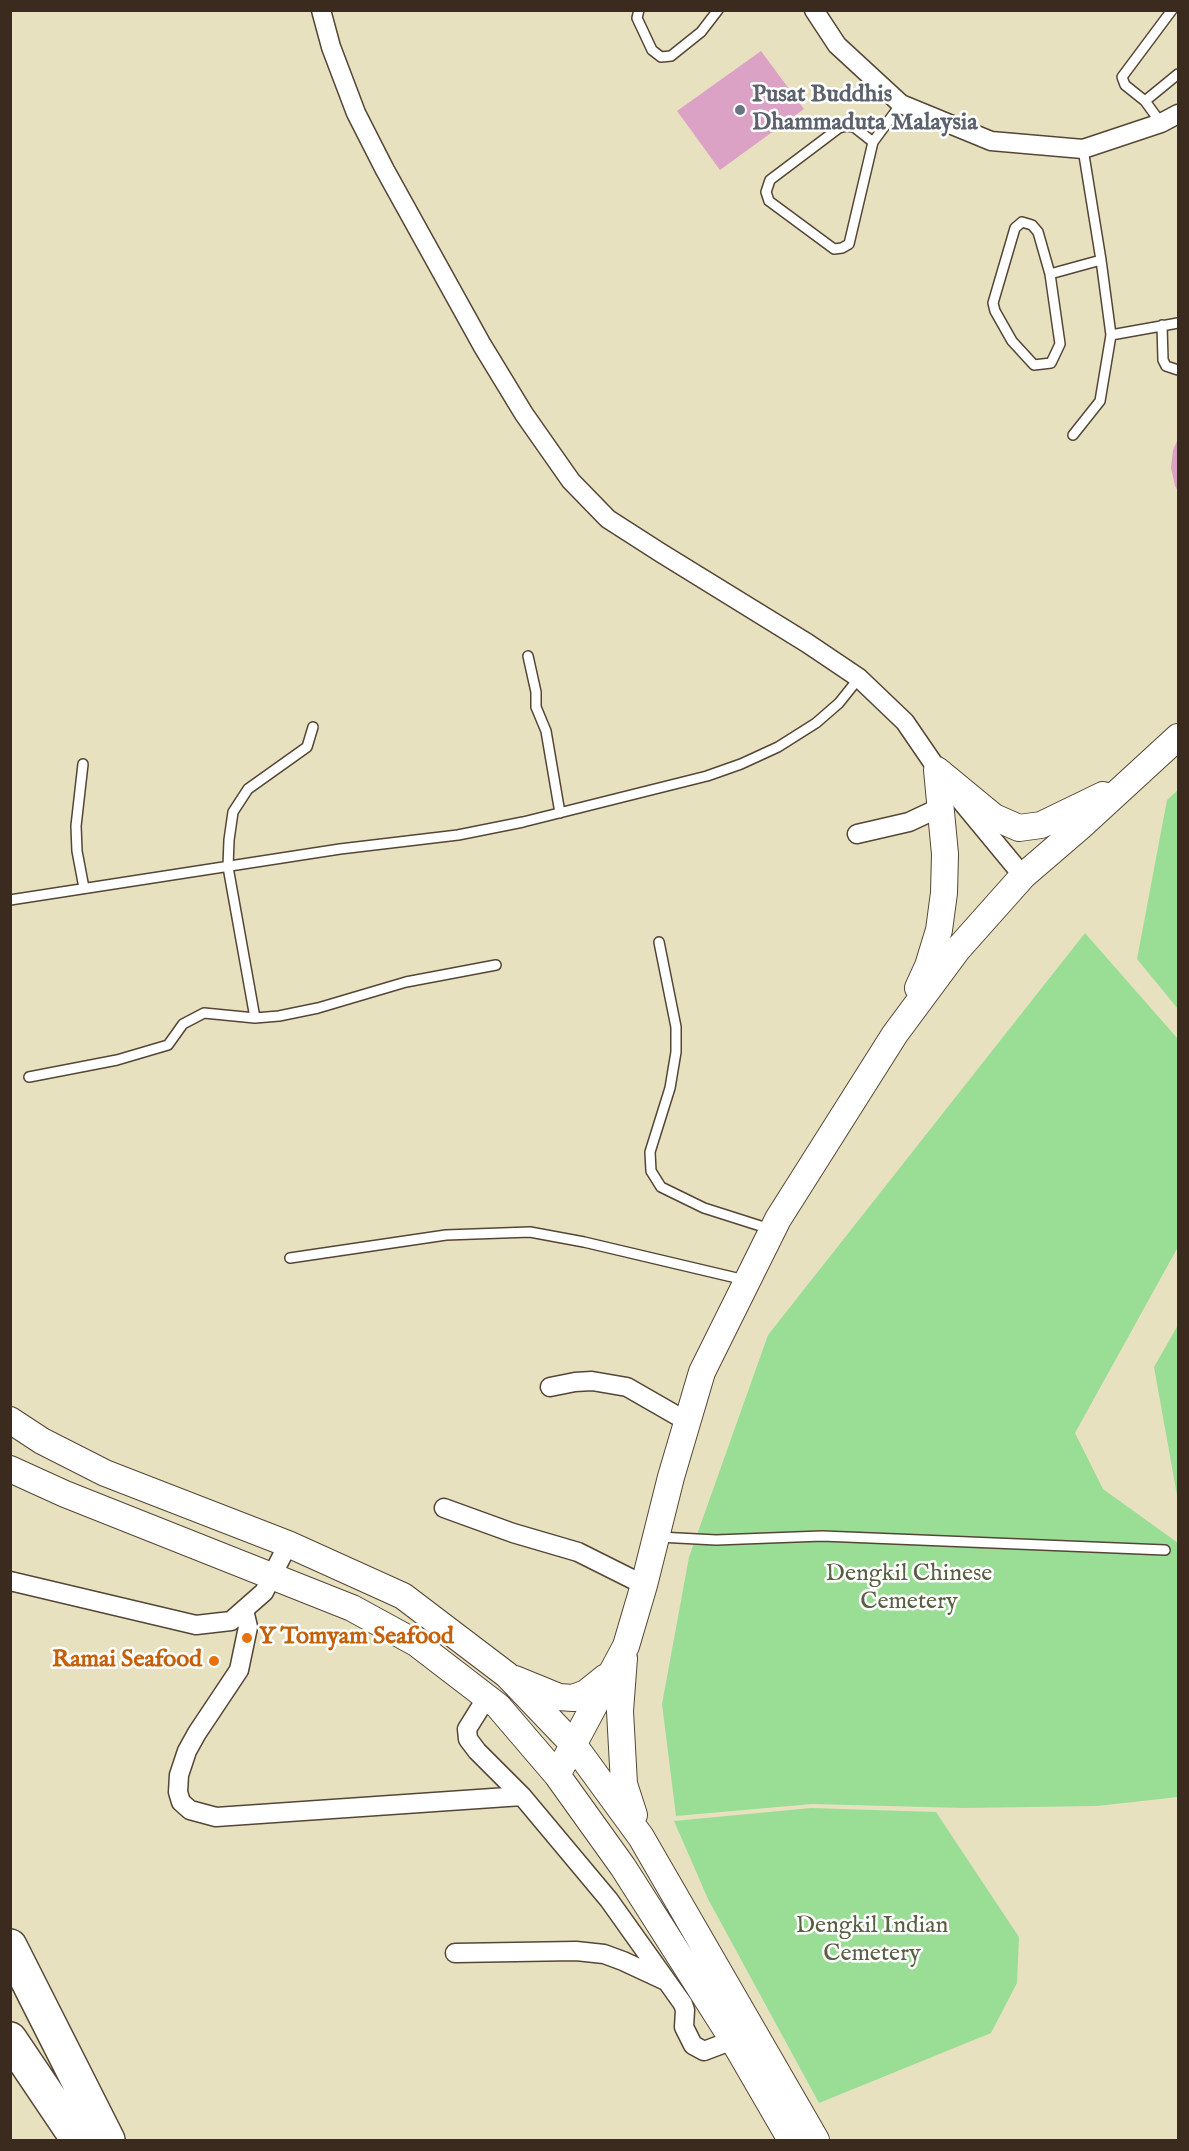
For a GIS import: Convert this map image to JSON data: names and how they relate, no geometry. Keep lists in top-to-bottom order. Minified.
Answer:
{"parks":["Dengkil Chinese Cemetery","Dengkil Indian Cemetery"],"places":["Pusat Buddhis Dhammaduta Malaysia","Y Tomyam Seafood","Ramai Seafood"]}
